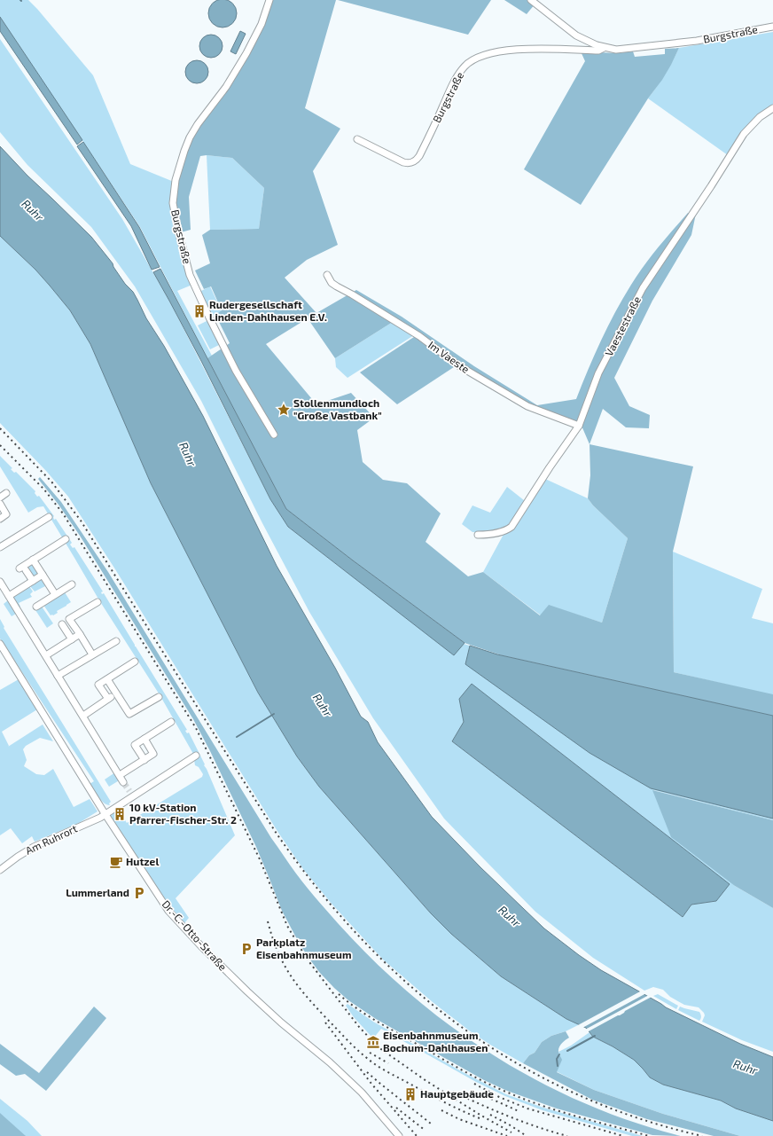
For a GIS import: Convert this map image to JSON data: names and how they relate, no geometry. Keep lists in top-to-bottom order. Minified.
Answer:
{"streets":{"street":["Burgstraße","Vaestestraße","Im Vaeste","Am Ruhrort","Dr.-C.-Otto-Straße"]},"crossings":[["Vaestestraße","Im Vaeste"],["Am Ruhrort","Dr.-C.-Otto-Straße"]],"water":["Ruhr"],"places":{"building":["Rudergesellschaft Linden-Dahlhausen E.V.","10 kV-Station Pfarrer-Fischer-Str. 2","Hauptgebäude"],"place":["Stollenmundloch \"Große Vastbank\""],"cafe":["Hutzel"],"parking":["Lummerland","Parkplatz Eisenbahnmuseum"],"museum":["Eisenbahnmuseum Bochum-Dahlhausen"]}}
